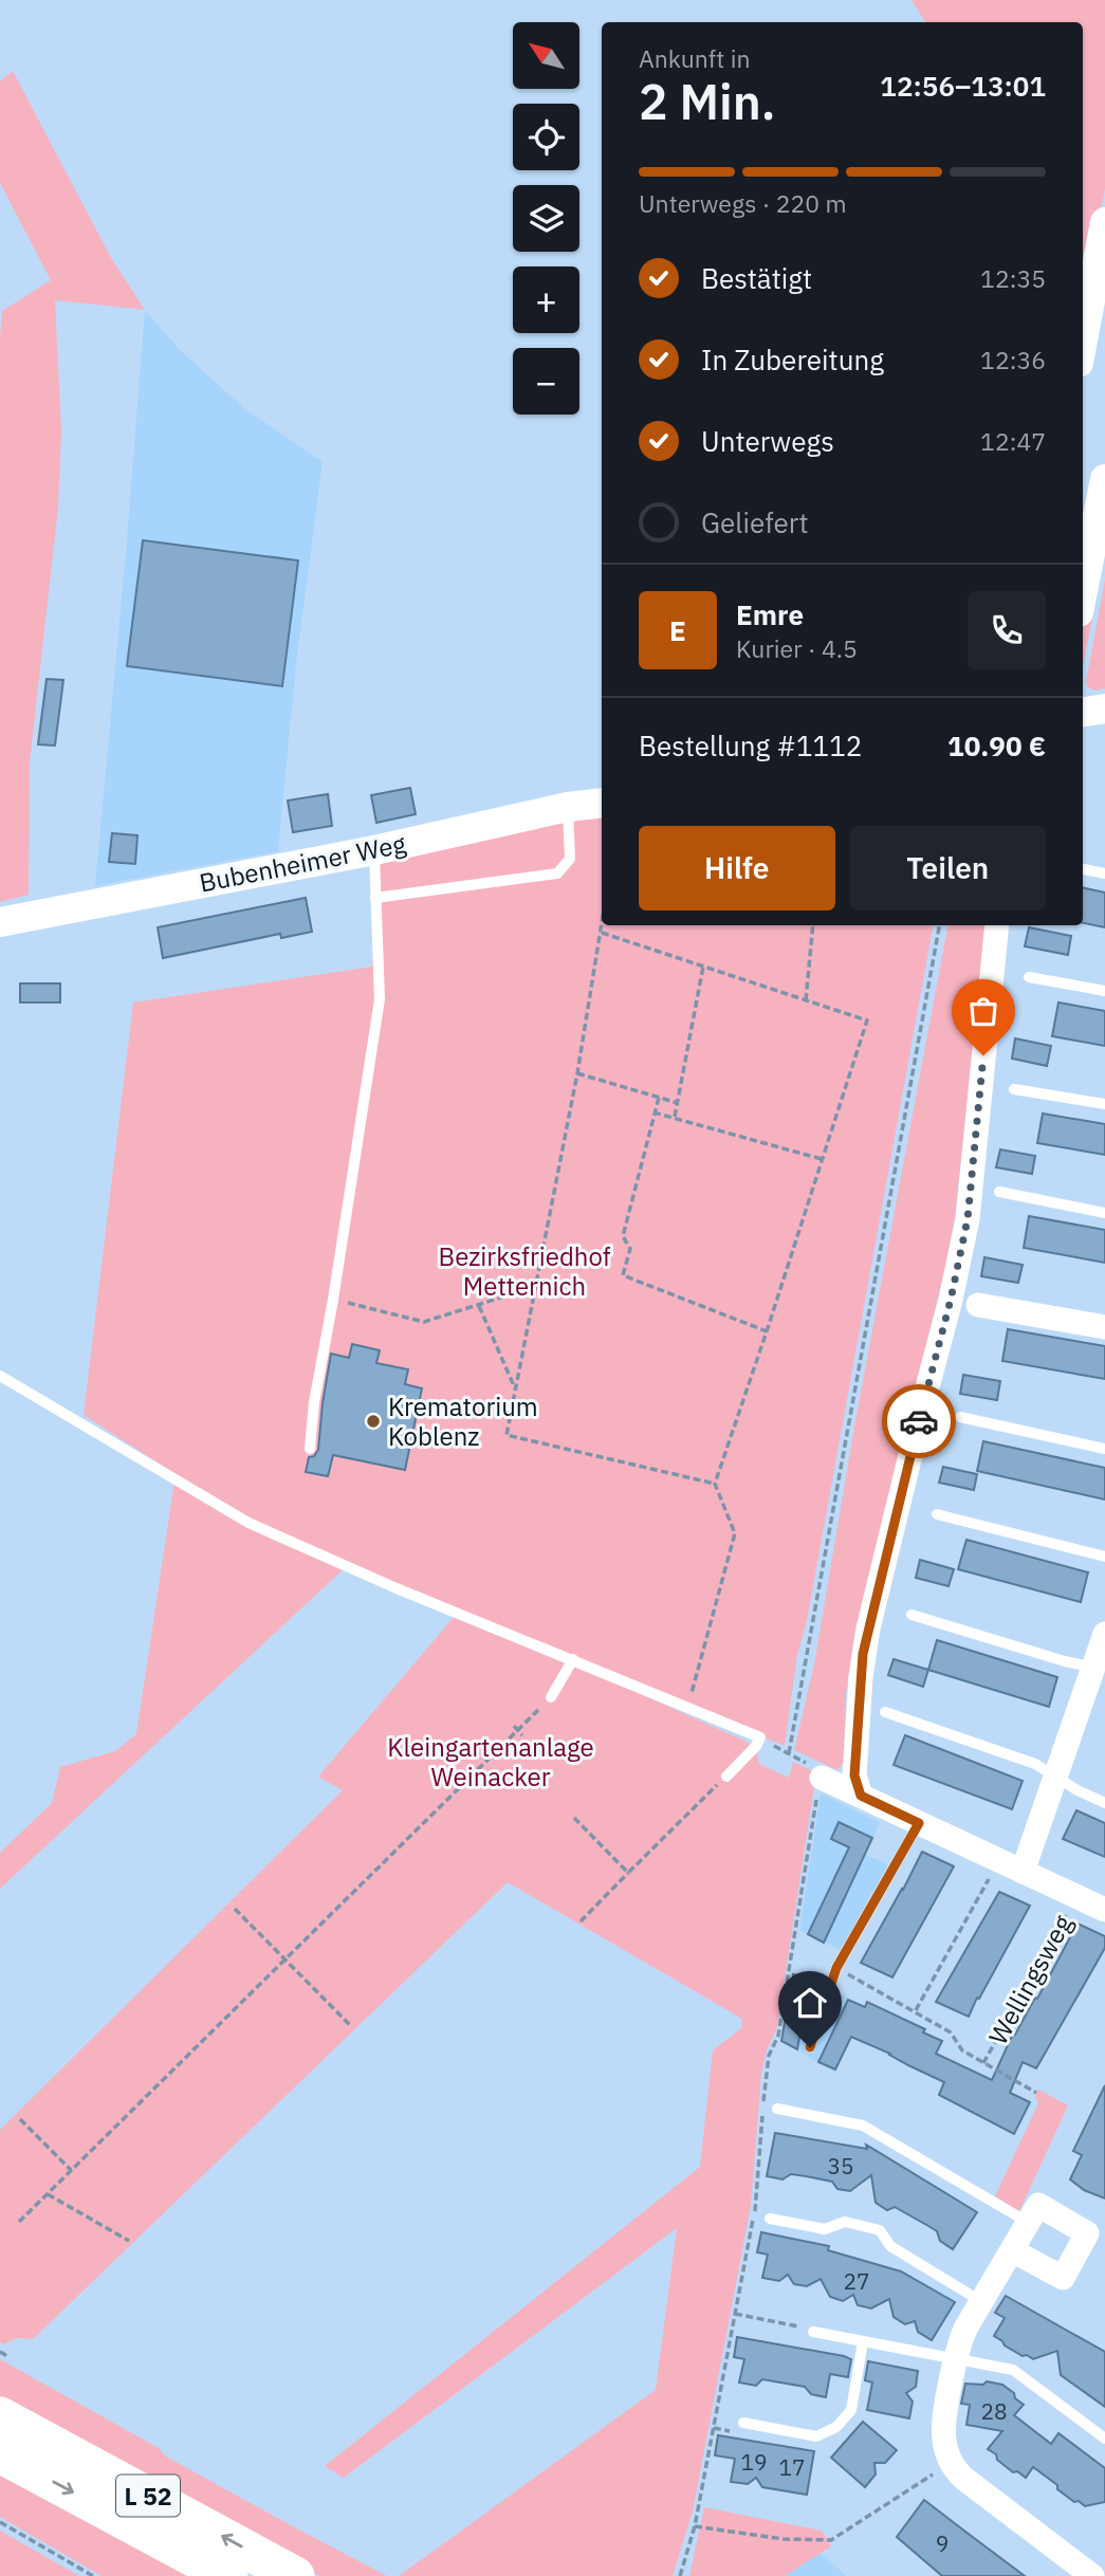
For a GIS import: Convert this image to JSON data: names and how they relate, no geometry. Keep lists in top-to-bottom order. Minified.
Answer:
{"streets":{"main road":["L 52"],"street":["Bubenheimer Weg","Wellingsweg"]},"parks":["Bezirksfriedhof Metternich","Kleingartenanlage Weinacker"],"places":["Krematorium Koblenz"],"house_numbers":["35","27","28","19","17","9"],"north":"top left","page":{"map_buttons":["+","−"],"heading":["2 Min.","Ankunft in","12:56–13:01"],"panel":["Emre","Kurier · 4.5","Bestellung #1112","10.90 €"],"bar":"Unterwegs · 220 m","list":[["Bestätigt","12:35"],["In Zubereitung","12:36"],["Unterwegs","12:47"],"Geliefert"],"round":"E","buttons":["Hilfe","Teilen"]}}
